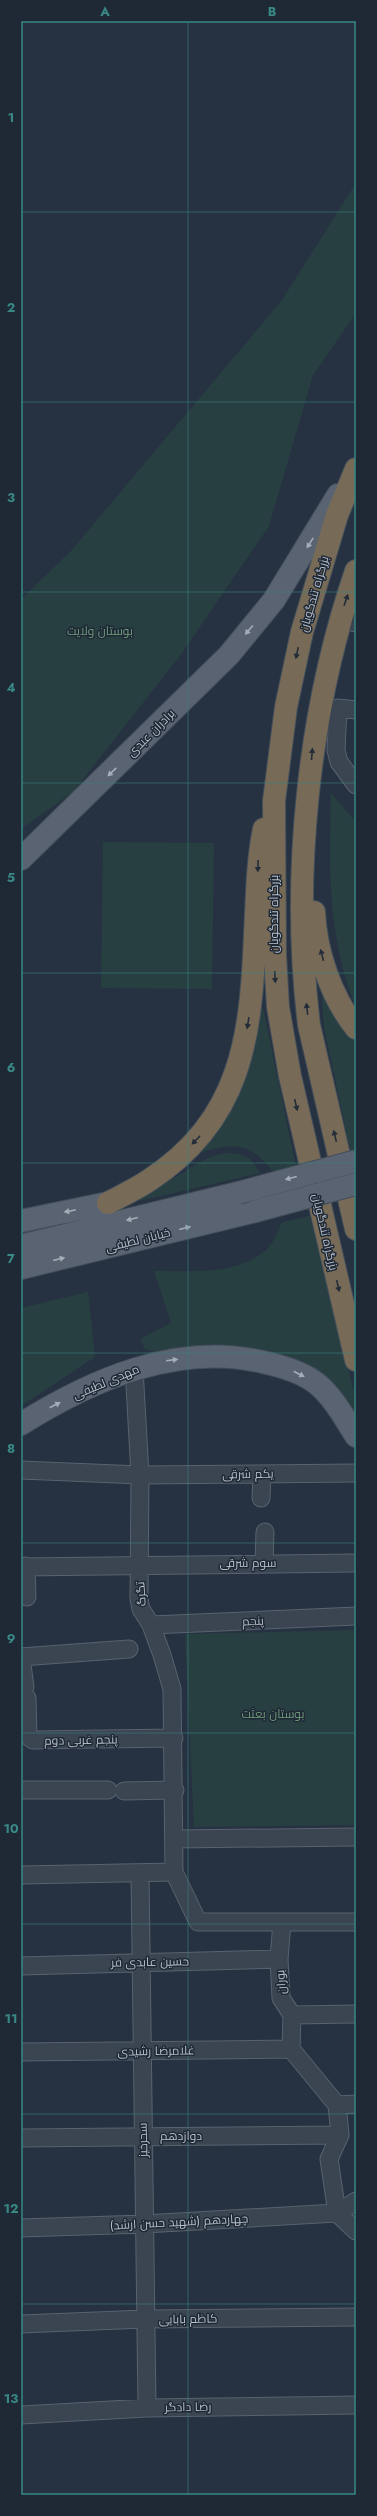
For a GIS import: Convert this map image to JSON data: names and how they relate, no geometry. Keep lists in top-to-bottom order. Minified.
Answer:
{"streets":{"highway":["بزرگراه تندگویان"],"main road":["برادران عبدی","خیابان لطیفی","مهدی لطیفی"],"street":["یکم شرقی","سوم شرقی","تگرگ","پنجم","پنجم غربی دوم","حسین عابدی‌ فر","بوران","غلامرضا رشیدی","دوازدهم","سحرخیز","چهاردهم (شهید حسن ارشد)","کاظم بابایی","رضا دادگر"]},"crossings":[["مهدی لطیفی","تگرگ"],["یکم شرقی","تگرگ"],["سوم شرقی","تگرگ"],["تگرگ","پنجم"],["تگرگ","پنجم غربی دوم"],["حسین عابدی‌ فر","بوران"],["حسین عابدی‌ فر","سحرخیز"],["غلامرضا رشیدی","سحرخیز"],["دوازدهم","سحرخیز"],["سحرخیز","چهاردهم (شهید حسن ارشد)"],["سحرخیز","کاظم بابایی"],["سحرخیز","رضا دادگر"]],"one_way":["برادران عبدی","مهدی لطیفی"],"parks":["بوستان ولایت","بوستان بعثت"],"grid":{"columns":["A","B"],"rows":["1","2","3","4","5","6","7","8","9","10","11","12","13"]}}
